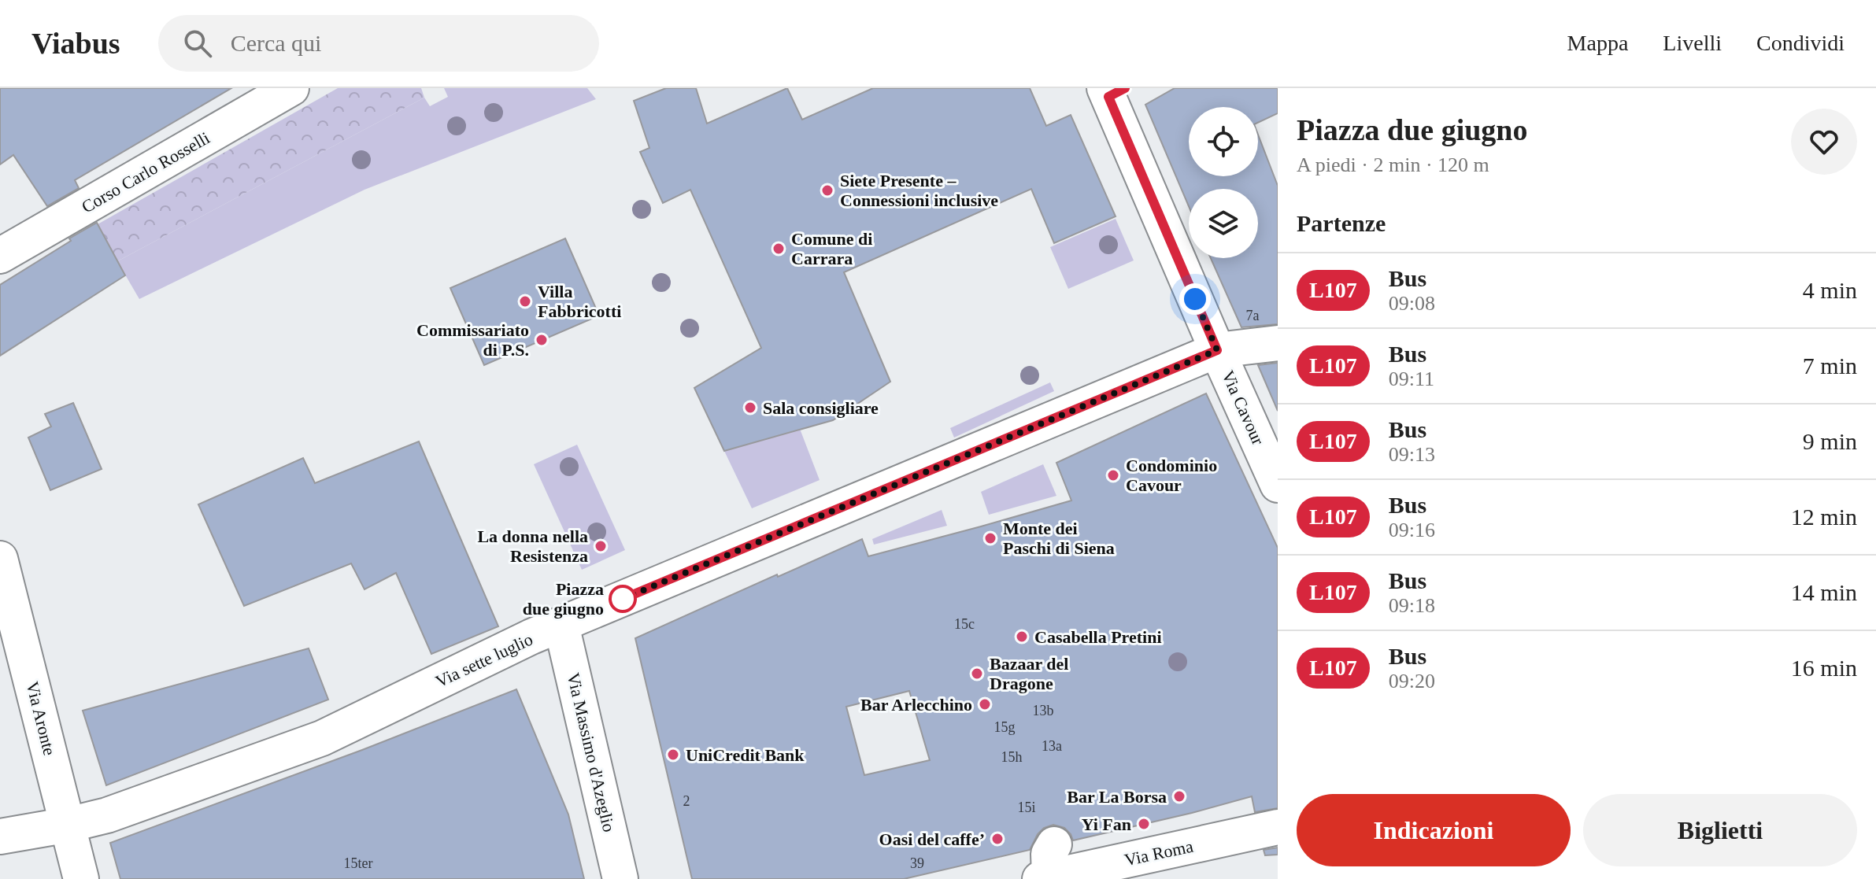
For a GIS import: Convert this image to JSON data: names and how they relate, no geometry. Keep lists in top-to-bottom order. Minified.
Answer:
{"streets":{"street":["Corso Carlo Rosselli","Via Cavour","Via sette luglio","Via Aronte","Via Massimo d'Azeglio","Via Roma"]},"crossings":[["Via Cavour","Via sette luglio"],["Via sette luglio","Via Aronte"],["Via sette luglio","Via Massimo d'Azeglio"]],"places":["Siete Presente – Connessioni inclusive","Comune di Carrara","Villa Fabbricotti","Commissariato di P.S.","Sala consigliare","Condominio Cavour","Monte dei Paschi di Siena","La donna nella Resistenza","Piazza due giugno","Casabella Pretini","Bazaar del Dragone","Bar Arlecchino","UniCredit Bank","Bar La Borsa","Yi Fan","Oasi del caffe’"],"lines":["bus line L107"],"house_numbers":["7a","15c","13b","15g","13a","15h","2","15i","15ter","39"],"page":{"header":"Viabus","search":"Cerca qui","nav":["Mappa","Livelli","Condividi"],"heading":[["Piazza due giugno","A piedi · 2 min · 120 m"],"Partenze"],"list":[{"mark":"L107","name":"Bus","note":"09:08","value":"4 min"},{"mark":"L107","name":"Bus","note":"09:11","value":"7 min"},{"mark":"L107","name":"Bus","note":"09:13","value":"9 min"},{"mark":"L107","name":"Bus","note":"09:16","value":"12 min"},{"mark":"L107","name":"Bus","note":"09:18","value":"14 min"},{"mark":"L107","name":"Bus","note":"09:20","value":"16 min"}],"buttons":["Indicazioni","Biglietti"]}}
